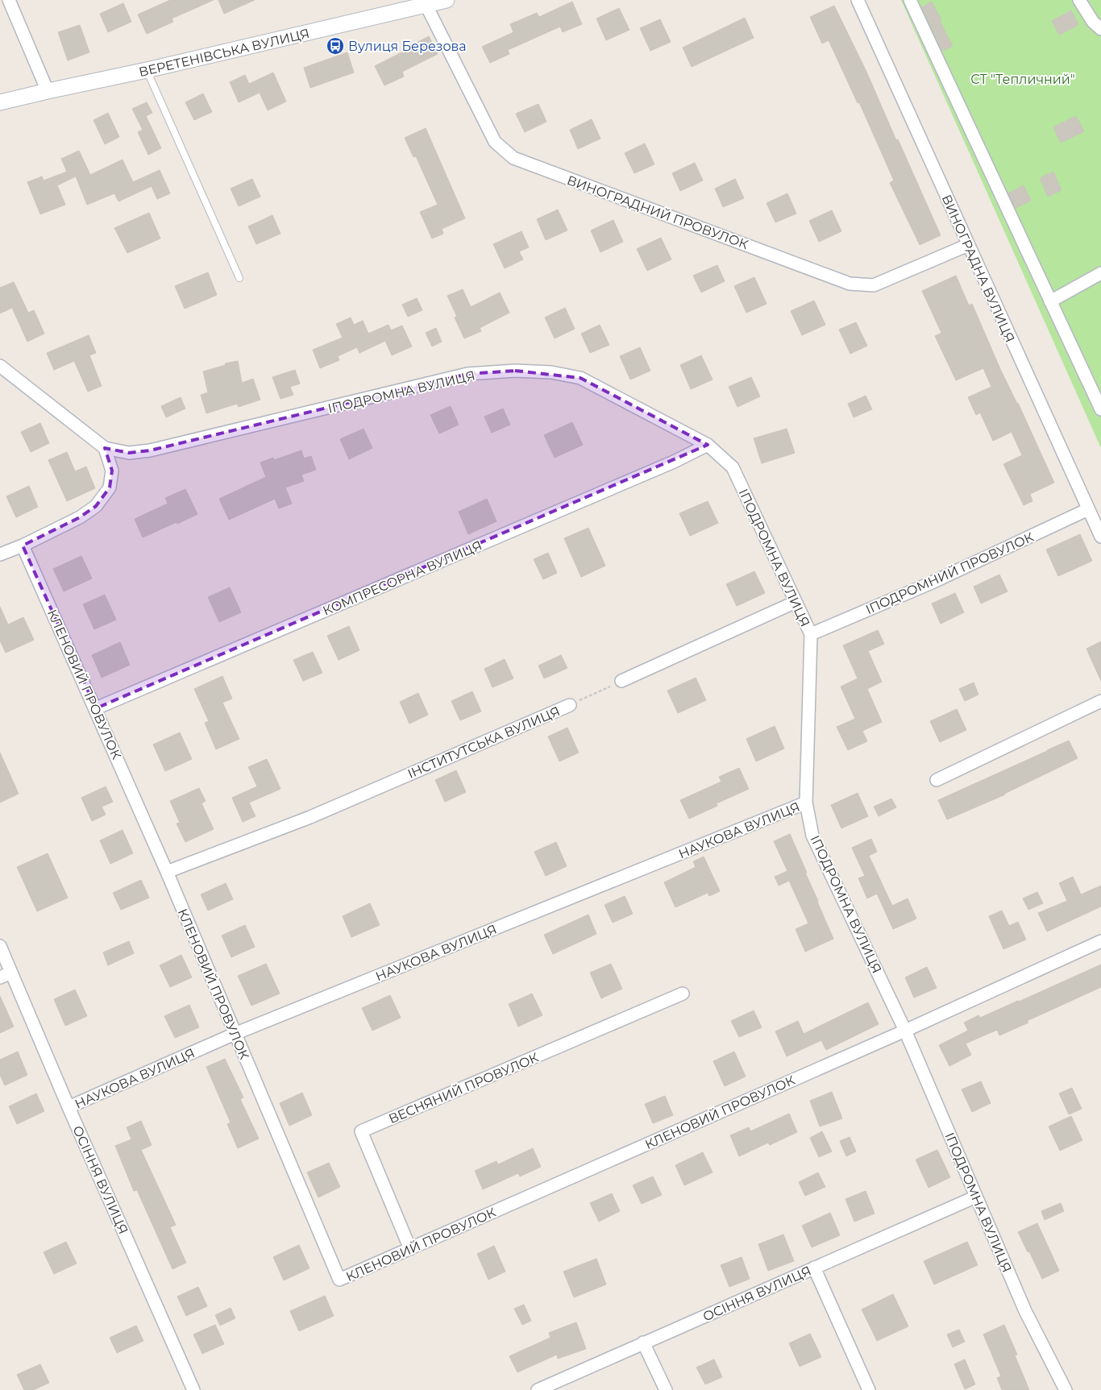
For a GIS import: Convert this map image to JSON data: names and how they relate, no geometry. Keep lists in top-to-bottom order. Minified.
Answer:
{"streets":{"street":["ВЕРЕТЕНІВСЬКА ВУЛИЦЯ","ВИНОГРАДНИЙ ПРОВУЛОК","ВИНОГРАДНА ВУЛИЦЯ","ІПОДРОМНА ВУЛИЦЯ","ІПОДРОМНИЙ ПРОВУЛОК","КОМПРЕСОРНА ВУЛИЦЯ","КЛЕНОВИЙ ПРОВУЛОК","ІНСТИТУТСЬКА ВУЛИЦЯ","НАУКОВА ВУЛИЦЯ","ВЕСНЯНИЙ ПРОВУЛОК","ОСІННЯ ВУЛИЦЯ"]},"crossings":[["ВЕРЕТЕНІВСЬКА ВУЛИЦЯ","ВИНОГРАДНИЙ ПРОВУЛОК"],["ВИНОГРАДНИЙ ПРОВУЛОК","ВИНОГРАДНА ВУЛИЦЯ"],["ВИНОГРАДНА ВУЛИЦЯ","ІПОДРОМНИЙ ПРОВУЛОК"],["ІПОДРОМНА ВУЛИЦЯ","ІПОДРОМНИЙ ПРОВУЛОК"],["ІПОДРОМНА ВУЛИЦЯ","КОМПРЕСОРНА ВУЛИЦЯ"],["ІПОДРОМНА ВУЛИЦЯ","КЛЕНОВИЙ ПРОВУЛОК"],["ІПОДРОМНА ВУЛИЦЯ","НАУКОВА ВУЛИЦЯ"],["ІПОДРОМНА ВУЛИЦЯ","ОСІННЯ ВУЛИЦЯ"],["КОМПРЕСОРНА ВУЛИЦЯ","КЛЕНОВИЙ ПРОВУЛОК"],["КЛЕНОВИЙ ПРОВУЛОК","ІНСТИТУТСЬКА ВУЛИЦЯ"],["КЛЕНОВИЙ ПРОВУЛОК","НАУКОВА ВУЛИЦЯ"],["КЛЕНОВИЙ ПРОВУЛОК","ВЕСНЯНИЙ ПРОВУЛОК"],["НАУКОВА ВУЛИЦЯ","ОСІННЯ ВУЛИЦЯ"]],"parks":["СТ \"Тепличний\""],"places":{"bus stop":["Вулиця Березова"]}}
